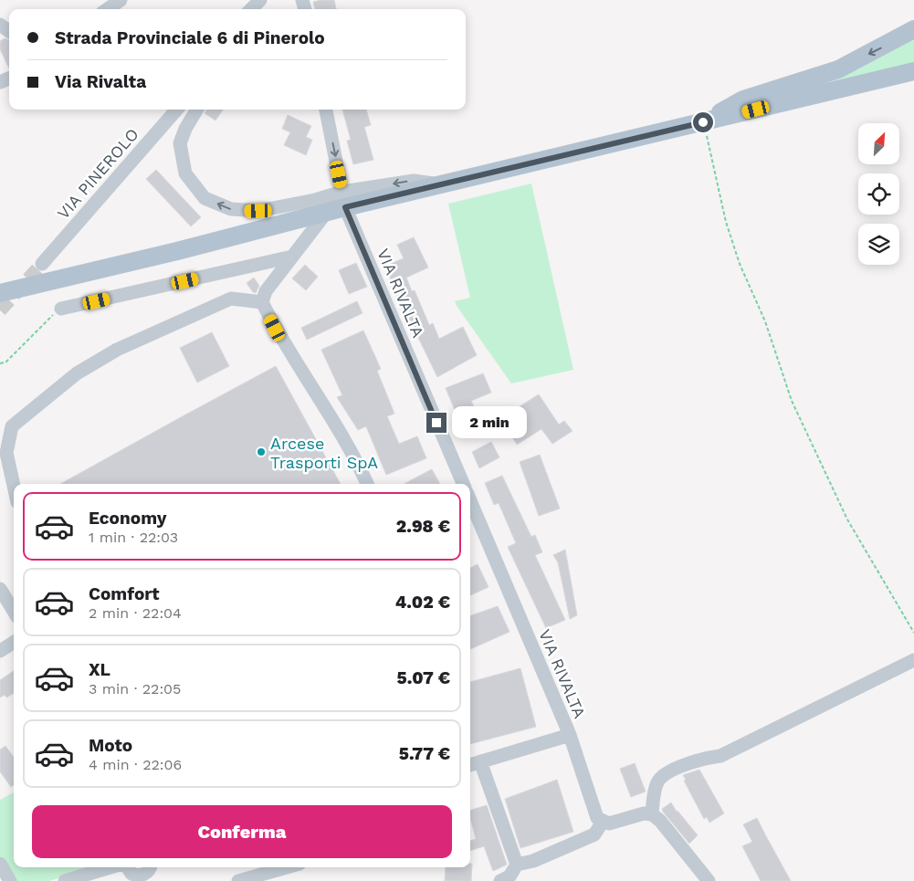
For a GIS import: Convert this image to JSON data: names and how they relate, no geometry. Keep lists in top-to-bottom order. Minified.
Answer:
{"streets":{"street":["VIA PINEROLO","VIA RIVALTA"]},"places":["Arcese Trasporti SpA"],"north":"top right","page":{"banner":["Strada Provinciale 6 di Pinerolo","Via Rivalta"],"bubble":"2 min","list":[{"name":"Economy","note":"1 min · 22:03","value":"2.98 €"},{"name":"Comfort","note":"2 min · 22:04","value":"4.02 €"},{"name":"XL","note":"3 min · 22:05","value":"5.07 €"},{"name":"Moto","note":"4 min · 22:06","value":"5.77 €"}],"buttons":"Conferma"}}
